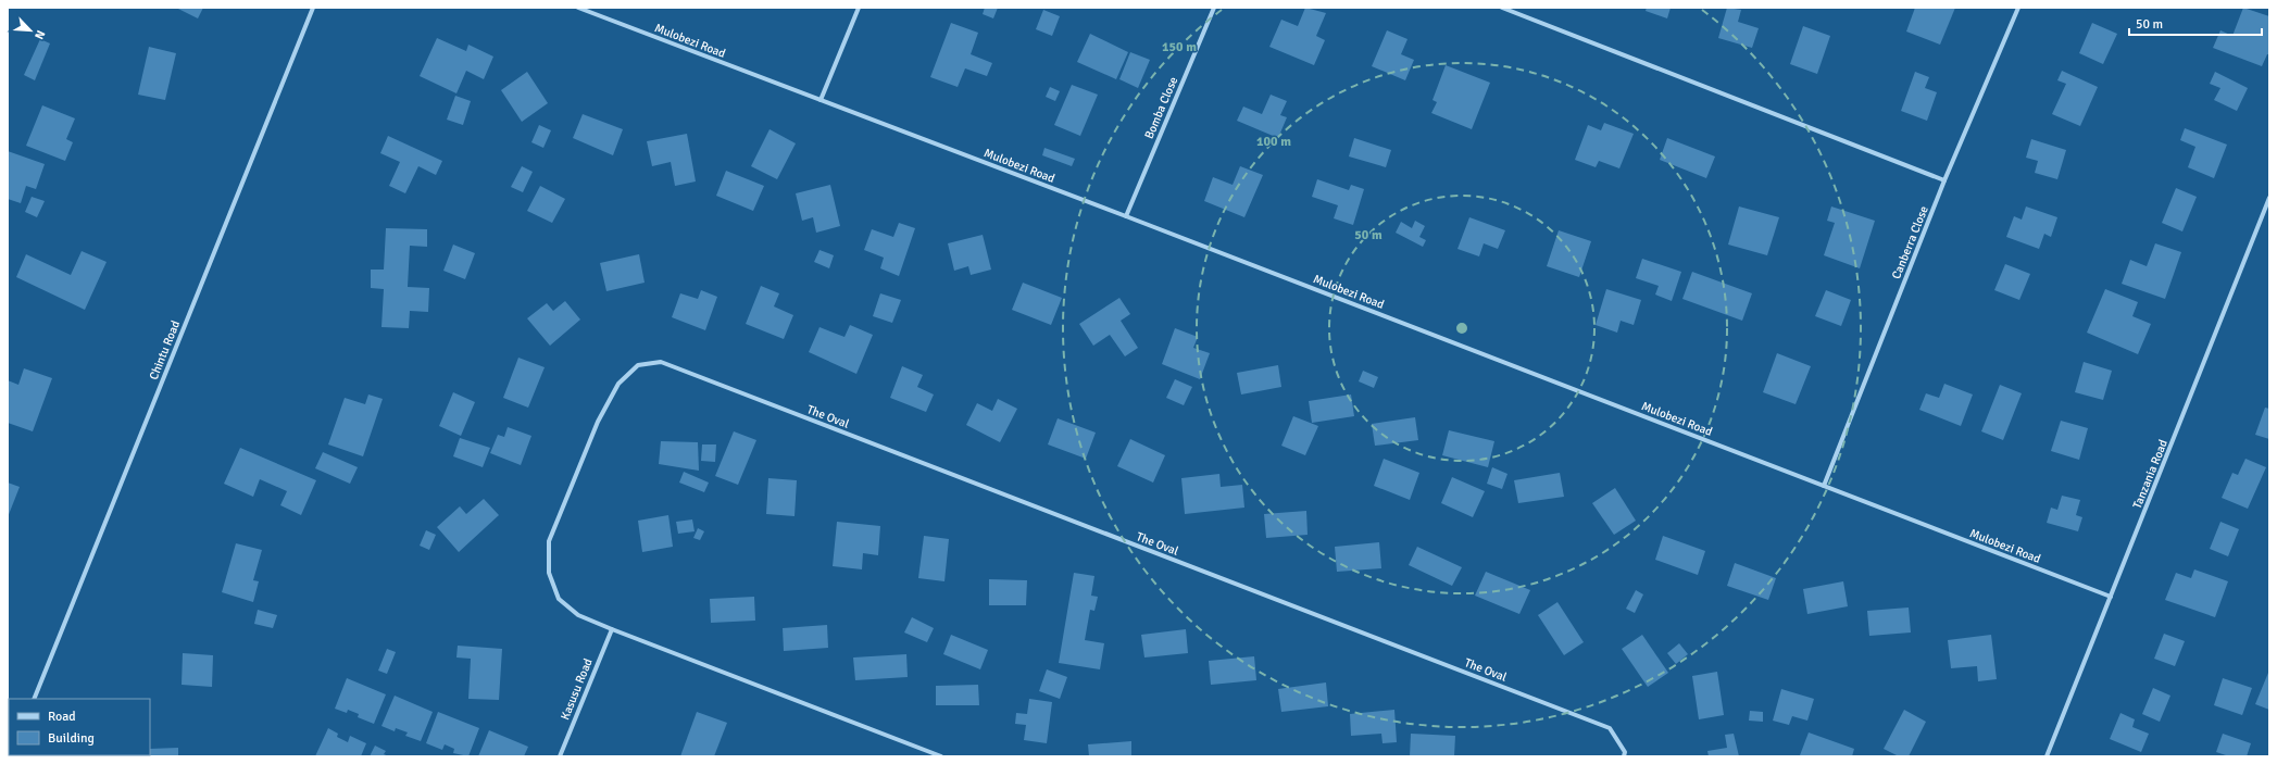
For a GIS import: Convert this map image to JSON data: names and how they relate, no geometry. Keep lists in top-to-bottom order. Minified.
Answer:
{"streets":{"street":["Mulobezi Road","Bomba Close","Canberra Close","Chintu Road","The Oval","Tanzania Road","Kasusu Road"]},"crossings":[["Mulobezi Road","Bomba Close"],["Mulobezi Road","Canberra Close"],["Mulobezi Road","Tanzania Road"],["The Oval","Kasusu Road"]],"legend":["Road","Building"],"scale_bar":"50 m","north":"bottom right","rings":["150 m","100 m","50 m"]}
